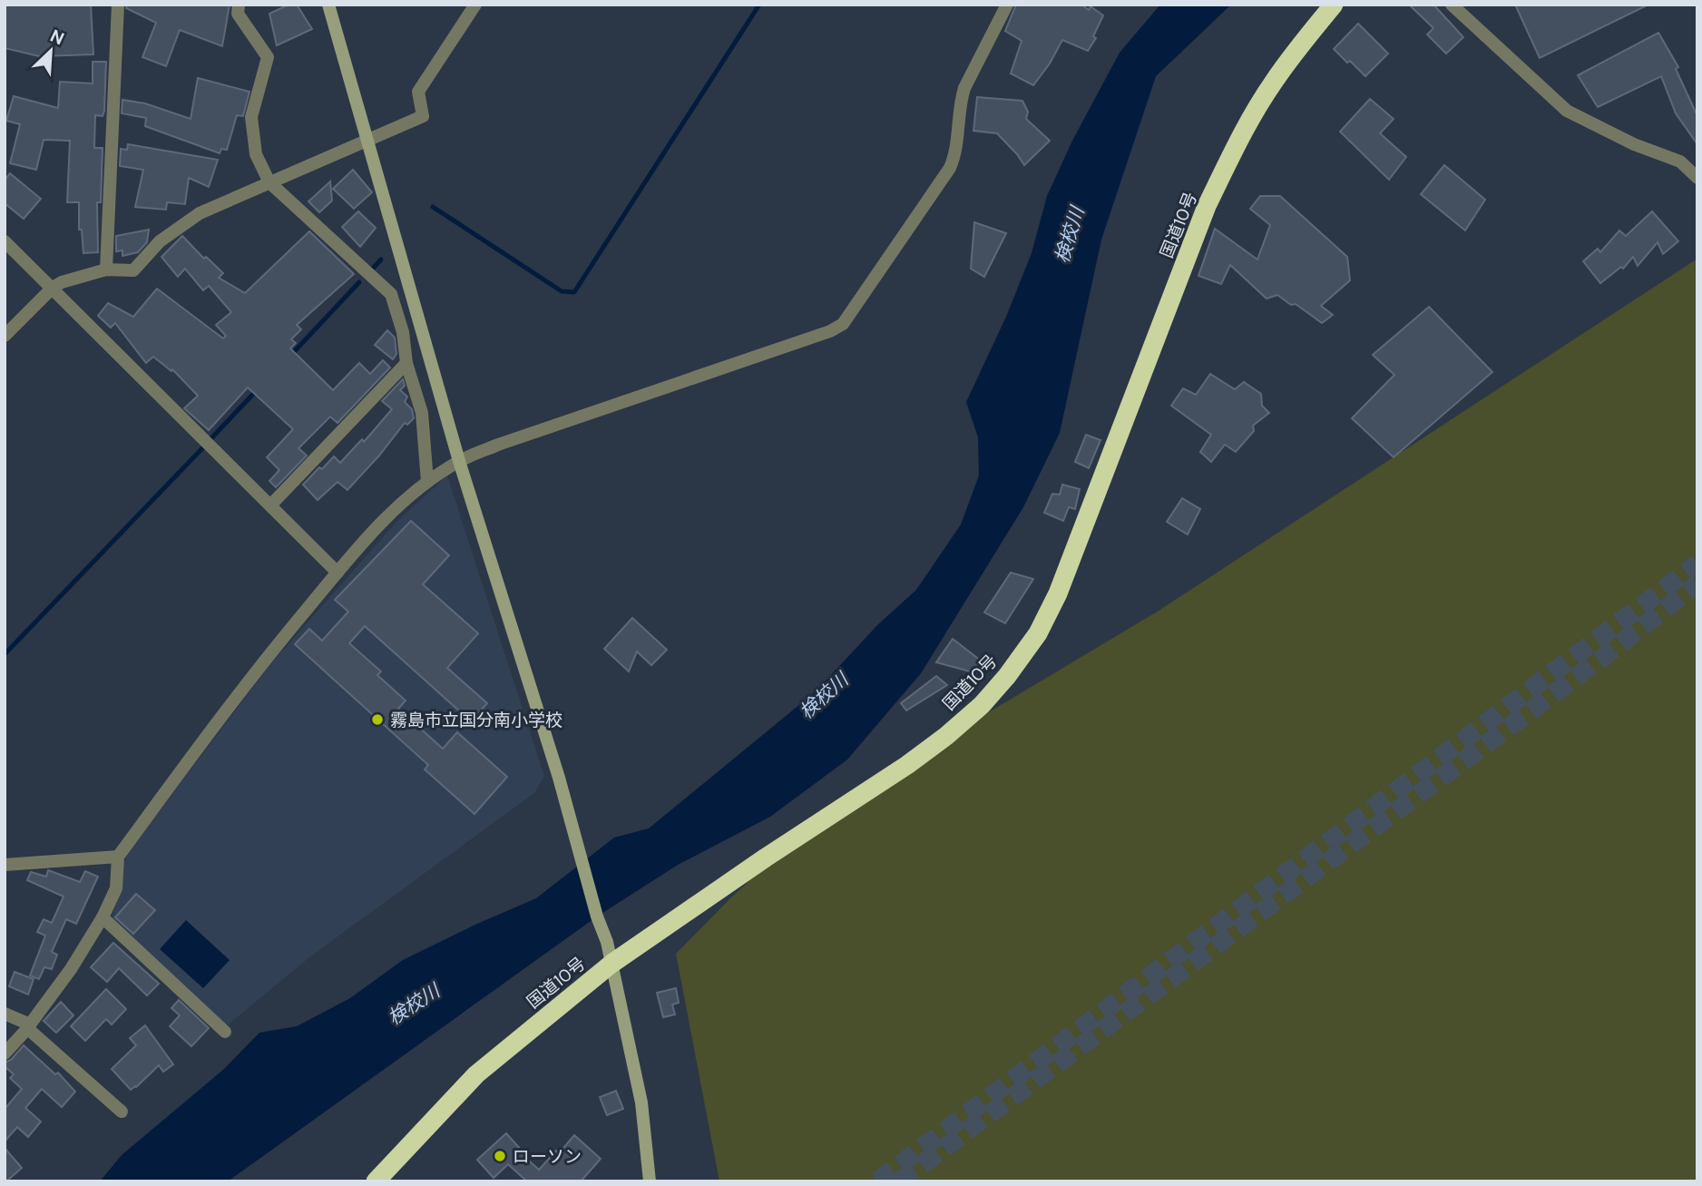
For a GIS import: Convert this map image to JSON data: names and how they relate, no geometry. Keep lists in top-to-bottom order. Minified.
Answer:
{"streets":{"highway":["国道10号"]},"water":["検校川"],"places":["霧島市立国分南小学校","ローソン"],"north":"top right"}
